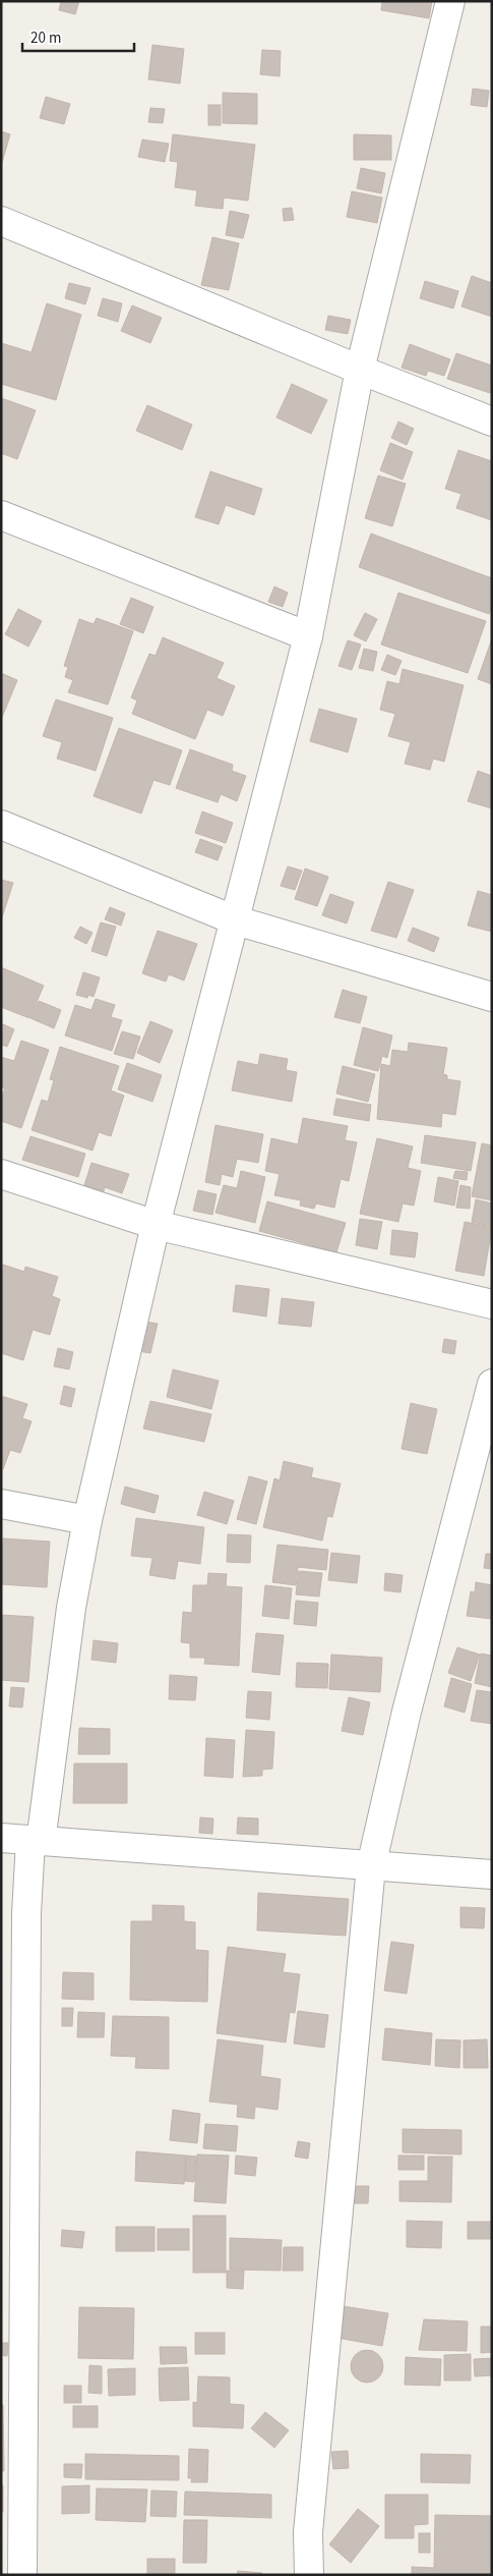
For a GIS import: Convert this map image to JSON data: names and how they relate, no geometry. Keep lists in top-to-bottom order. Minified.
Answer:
{"scale_bar":"20 m"}
